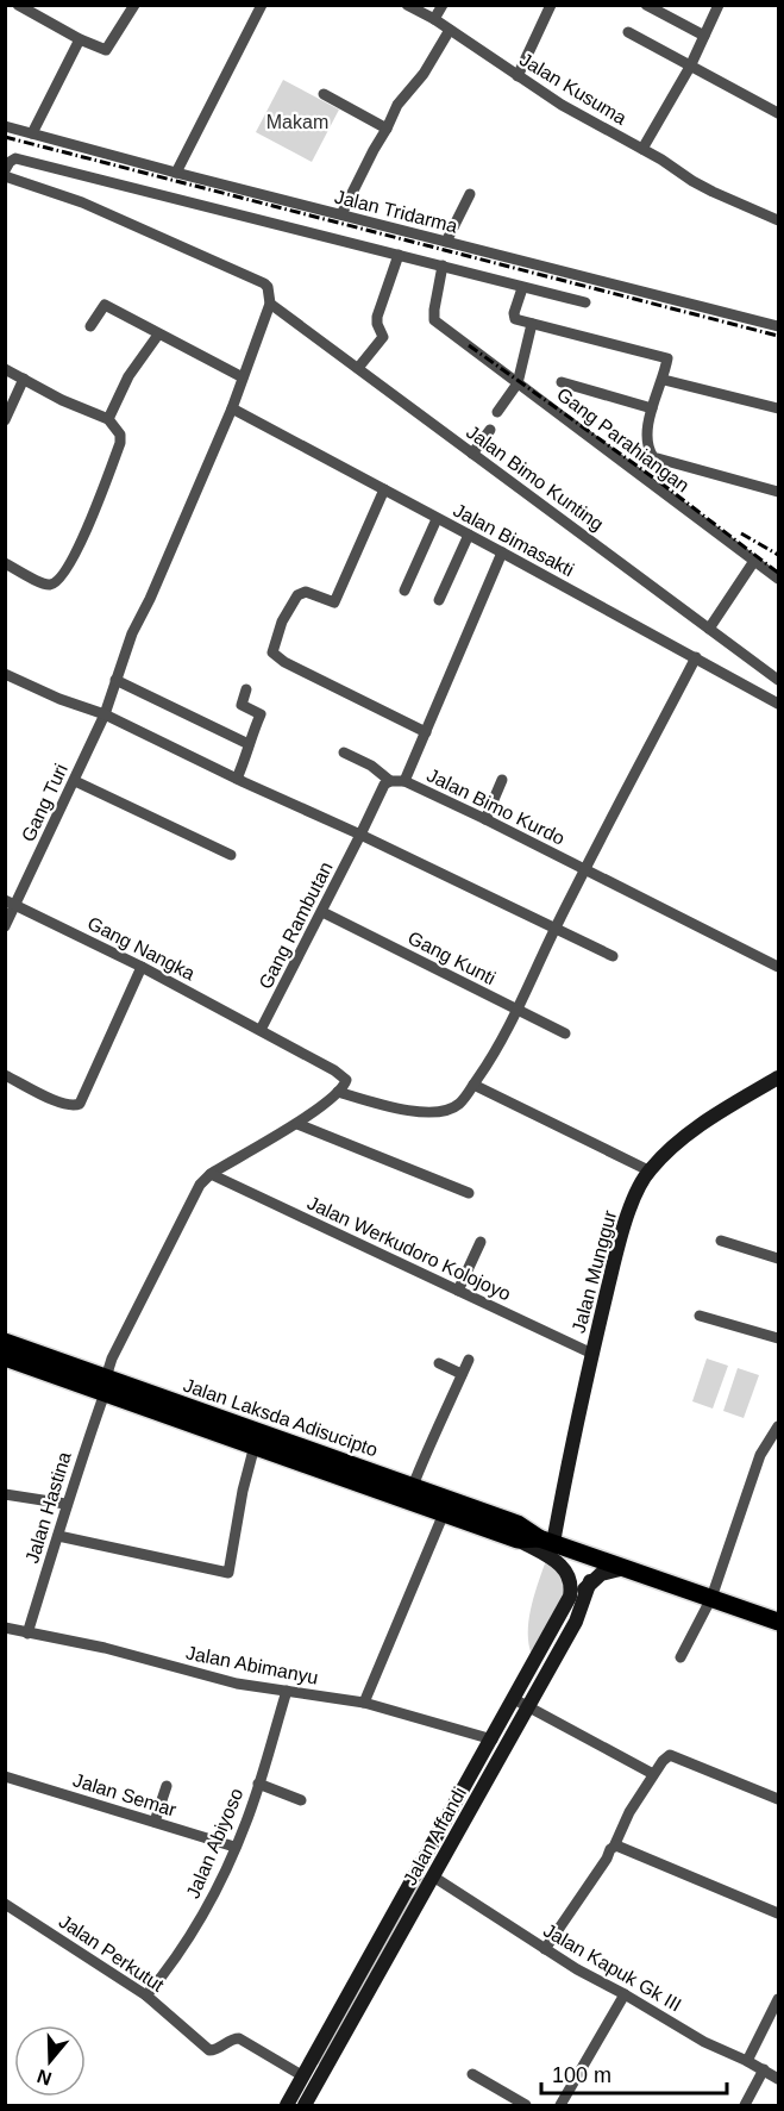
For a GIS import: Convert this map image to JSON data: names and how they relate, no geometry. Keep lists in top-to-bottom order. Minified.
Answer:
{"streets":{"main road":["Jalan Munggur","Jalan Laksda Adisucipto","Jalan Affandi"],"street":["Jalan Kusuma","Jalan Tridarma","Gang Parahiangan","Jalan Bimo Kunting","Jalan Bimasakti","Gang Turi","Jalan Bimo Kurdo","Gang Rambutan","Gang Nangka","Gang Kunti","Jalan Werkudoro Kolojoyo","Jalan Hastina","Jalan Abimanyu","Jalan Semar","Jalan Abiyoso","Jalan Perkutut","Jalan Kapuk Gk III"]},"crossings":[["Gang Turi","Gang Nangka"],["Gang Rambutan","Gang Nangka"],["Gang Rambutan","Gang Kunti"],["Jalan Werkudoro Kolojoyo","Jalan Munggur"],["Jalan Werkudoro Kolojoyo","Jalan Hastina"],["Jalan Munggur","Jalan Laksda Adisucipto"],["Jalan Laksda Adisucipto","Jalan Hastina"],["Jalan Hastina","Jalan Abimanyu"],["Jalan Abimanyu","Jalan Affandi"],["Jalan Abimanyu","Jalan Abiyoso"],["Jalan Semar","Jalan Abiyoso"],["Jalan Affandi","Jalan Perkutut"],["Jalan Affandi","Jalan Kapuk Gk III"],["Jalan Abiyoso","Jalan Perkutut"]],"parks":["Makam"],"scale_bar":"100 m","north":"bottom"}
